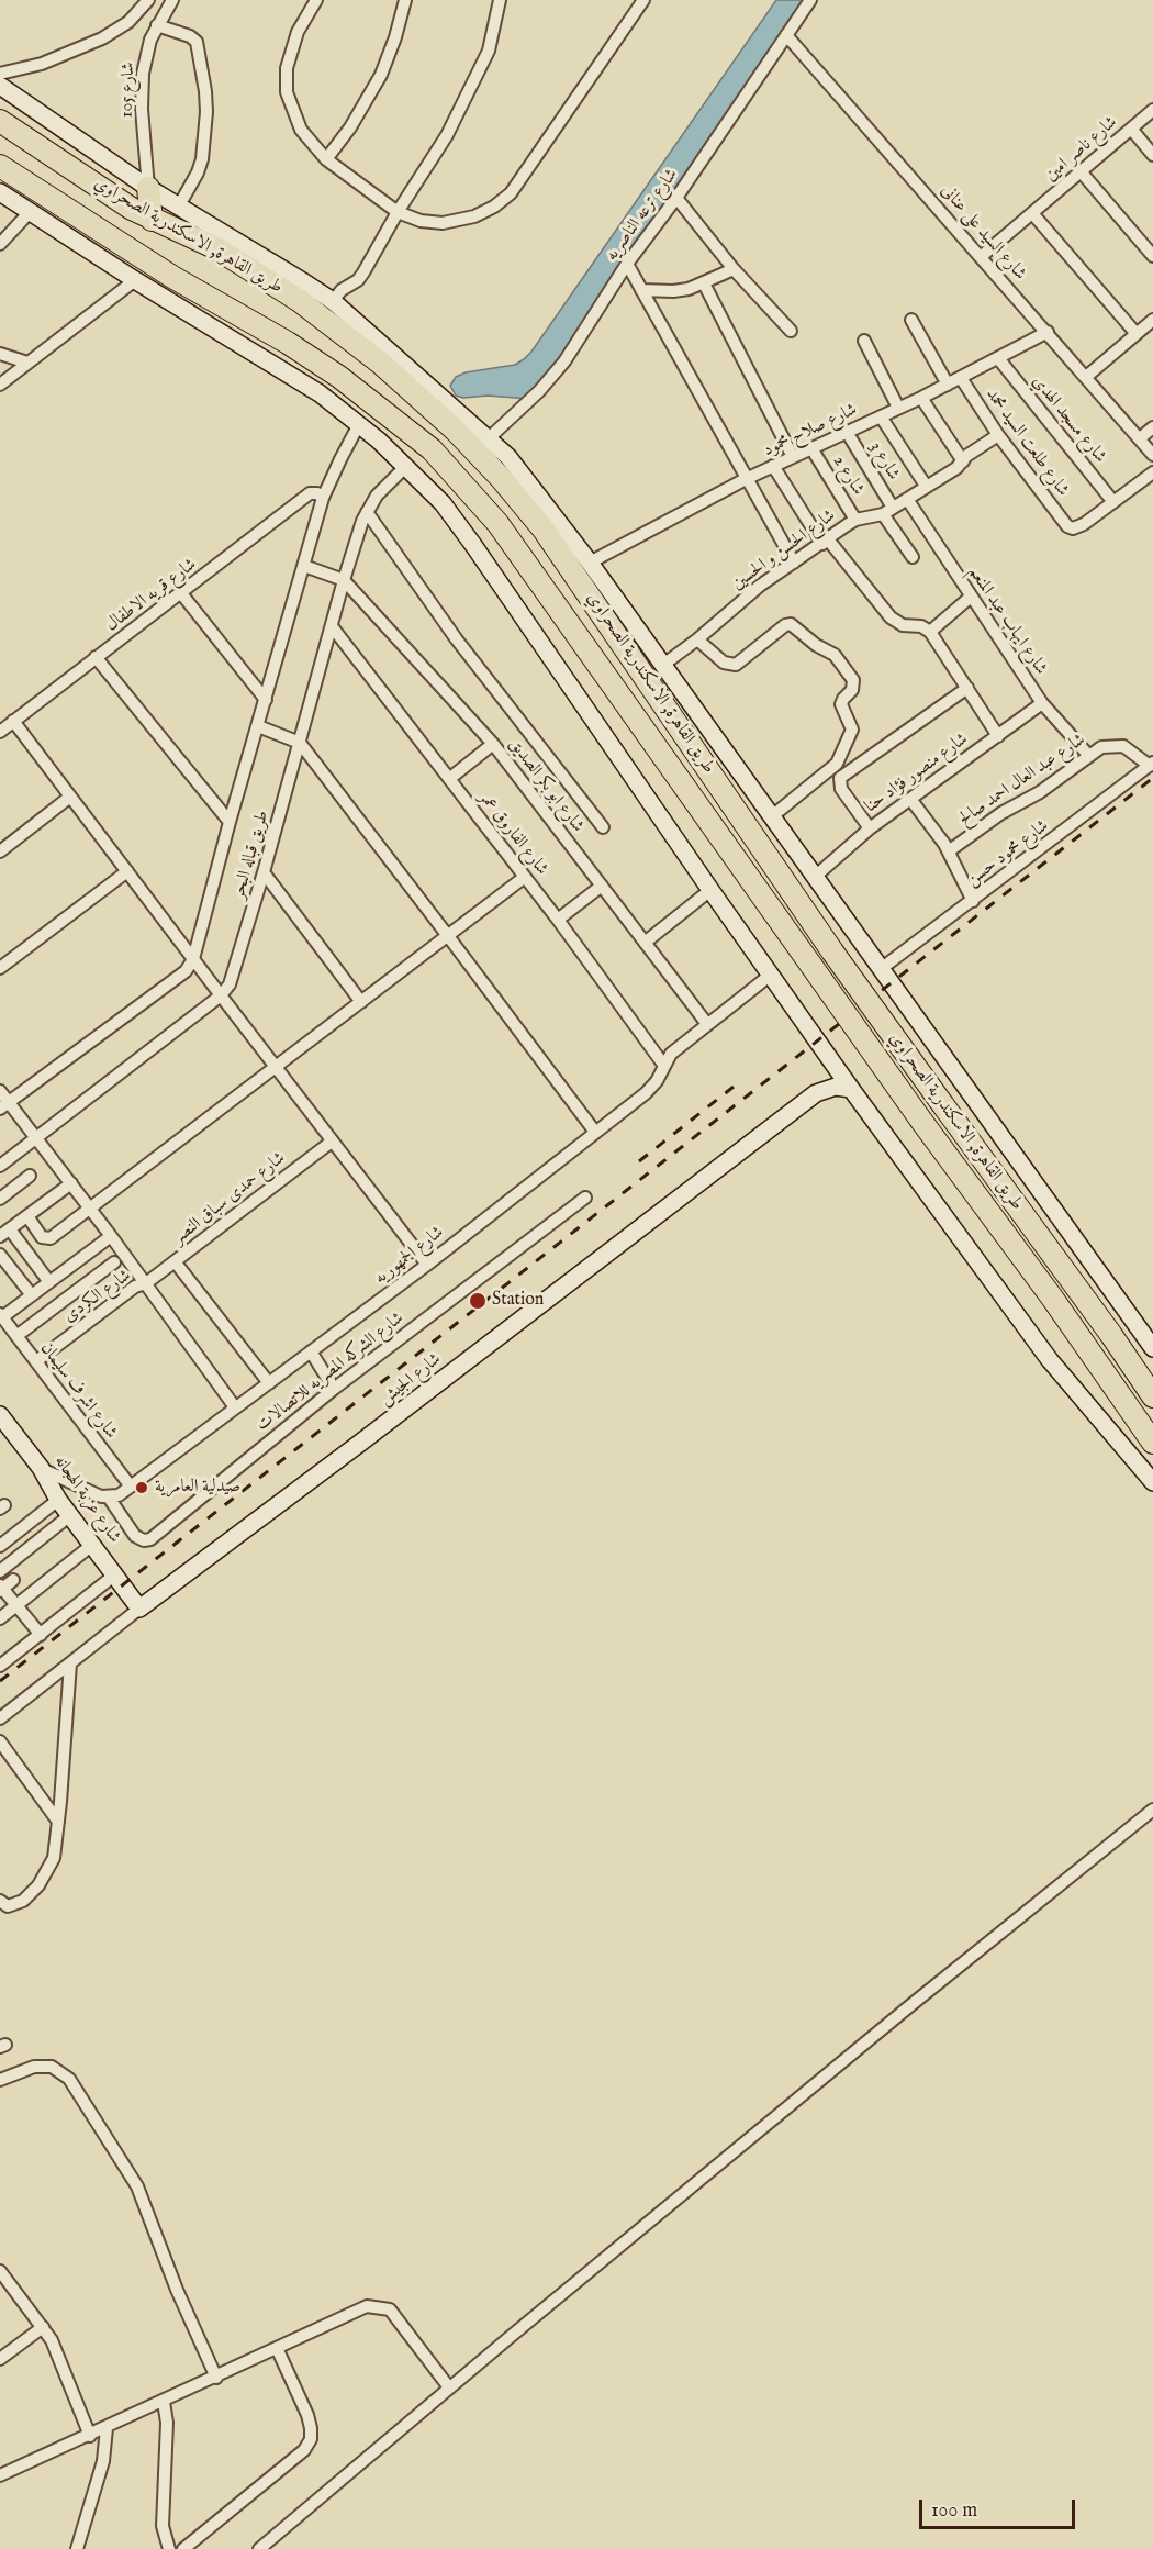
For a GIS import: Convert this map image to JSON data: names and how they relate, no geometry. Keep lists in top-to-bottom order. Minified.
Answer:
{"streets":{"highway":["طريق القاهرة, الاسكندرية الصحراوي"],"street":["شارع 105","شارع ناصر امين","شارع ترعه الناصريه","شارع السيد على عنانى","شارع مسجد الهدي","شارع صلاح محمود","شارع طلعت السيد محمد","شارع 3","شارع 2","شارع الحسن و الحسين","شارع قريه الاطفال","شارع ايهاب عبد المنعم","شارع منصور فؤاد حنا","شارع عبد العال احمد صالح","شارع ابو بكر الصديق","شارع الفاروق عمر","شارع محمود حسن","طريق قباله البحر","شارع حمدى سباق النصر","شارع الجمهوريه","شارع الكردى","شارع الشركه المصريه للاتصالات","شارع الجيش","شارع اشرف سليمان","شارع عزبة الهجانه"]},"crossings":[["شارع ناصر امين","شارع السيد على عنانى"],["شارع ترعه الناصريه","شارع السيد على عنانى"],["شارع السيد على عنانى","شارع صلاح محمود"],["شارع مسجد الهدي","شارع صلاح محمود"],["شارع مسجد الهدي","شارع طلعت السيد محمد"],["شارع صلاح محمود","شارع طلعت السيد محمد"],["شارع صلاح محمود","شارع 3"],["شارع صلاح محمود","شارع 2"],["شارع طلعت السيد محمد","شارع الحسن و الحسين"],["شارع 3","شارع الحسن و الحسين"],["شارع 2","شارع الحسن و الحسين"],["شارع الحسن و الحسين","شارع ايهاب عبد المنعم"],["شارع قريه الاطفال","طريق قباله البحر"],["شارع ايهاب عبد المنعم","شارع منصور فؤاد حنا"],["شارع ايهاب عبد المنعم","شارع عبد العال احمد صالح"],["شارع عبد العال احمد صالح","شارع محمود حسن"],["شارع ابو بكر الصديق","طريق قباله البحر"],["شارع ابو بكر الصديق","شارع الجمهوريه"],["شارع الفاروق عمر","طريق قباله البحر"],["شارع الفاروق عمر","شارع الجمهوريه"],["شارع حمدى سباق النصر","شارع الكردى"],["شارع الجمهوريه","شارع الشركه المصريه للاتصالات"],["شارع الجمهوريه","شارع اشرف سليمان"],["شارع الكردى","شارع اشرف سليمان"],["شارع الجيش","شارع عزبة الهجانه"]],"places":["Station","صيدلية العامرية"],"scale_bar":"100 m"}
